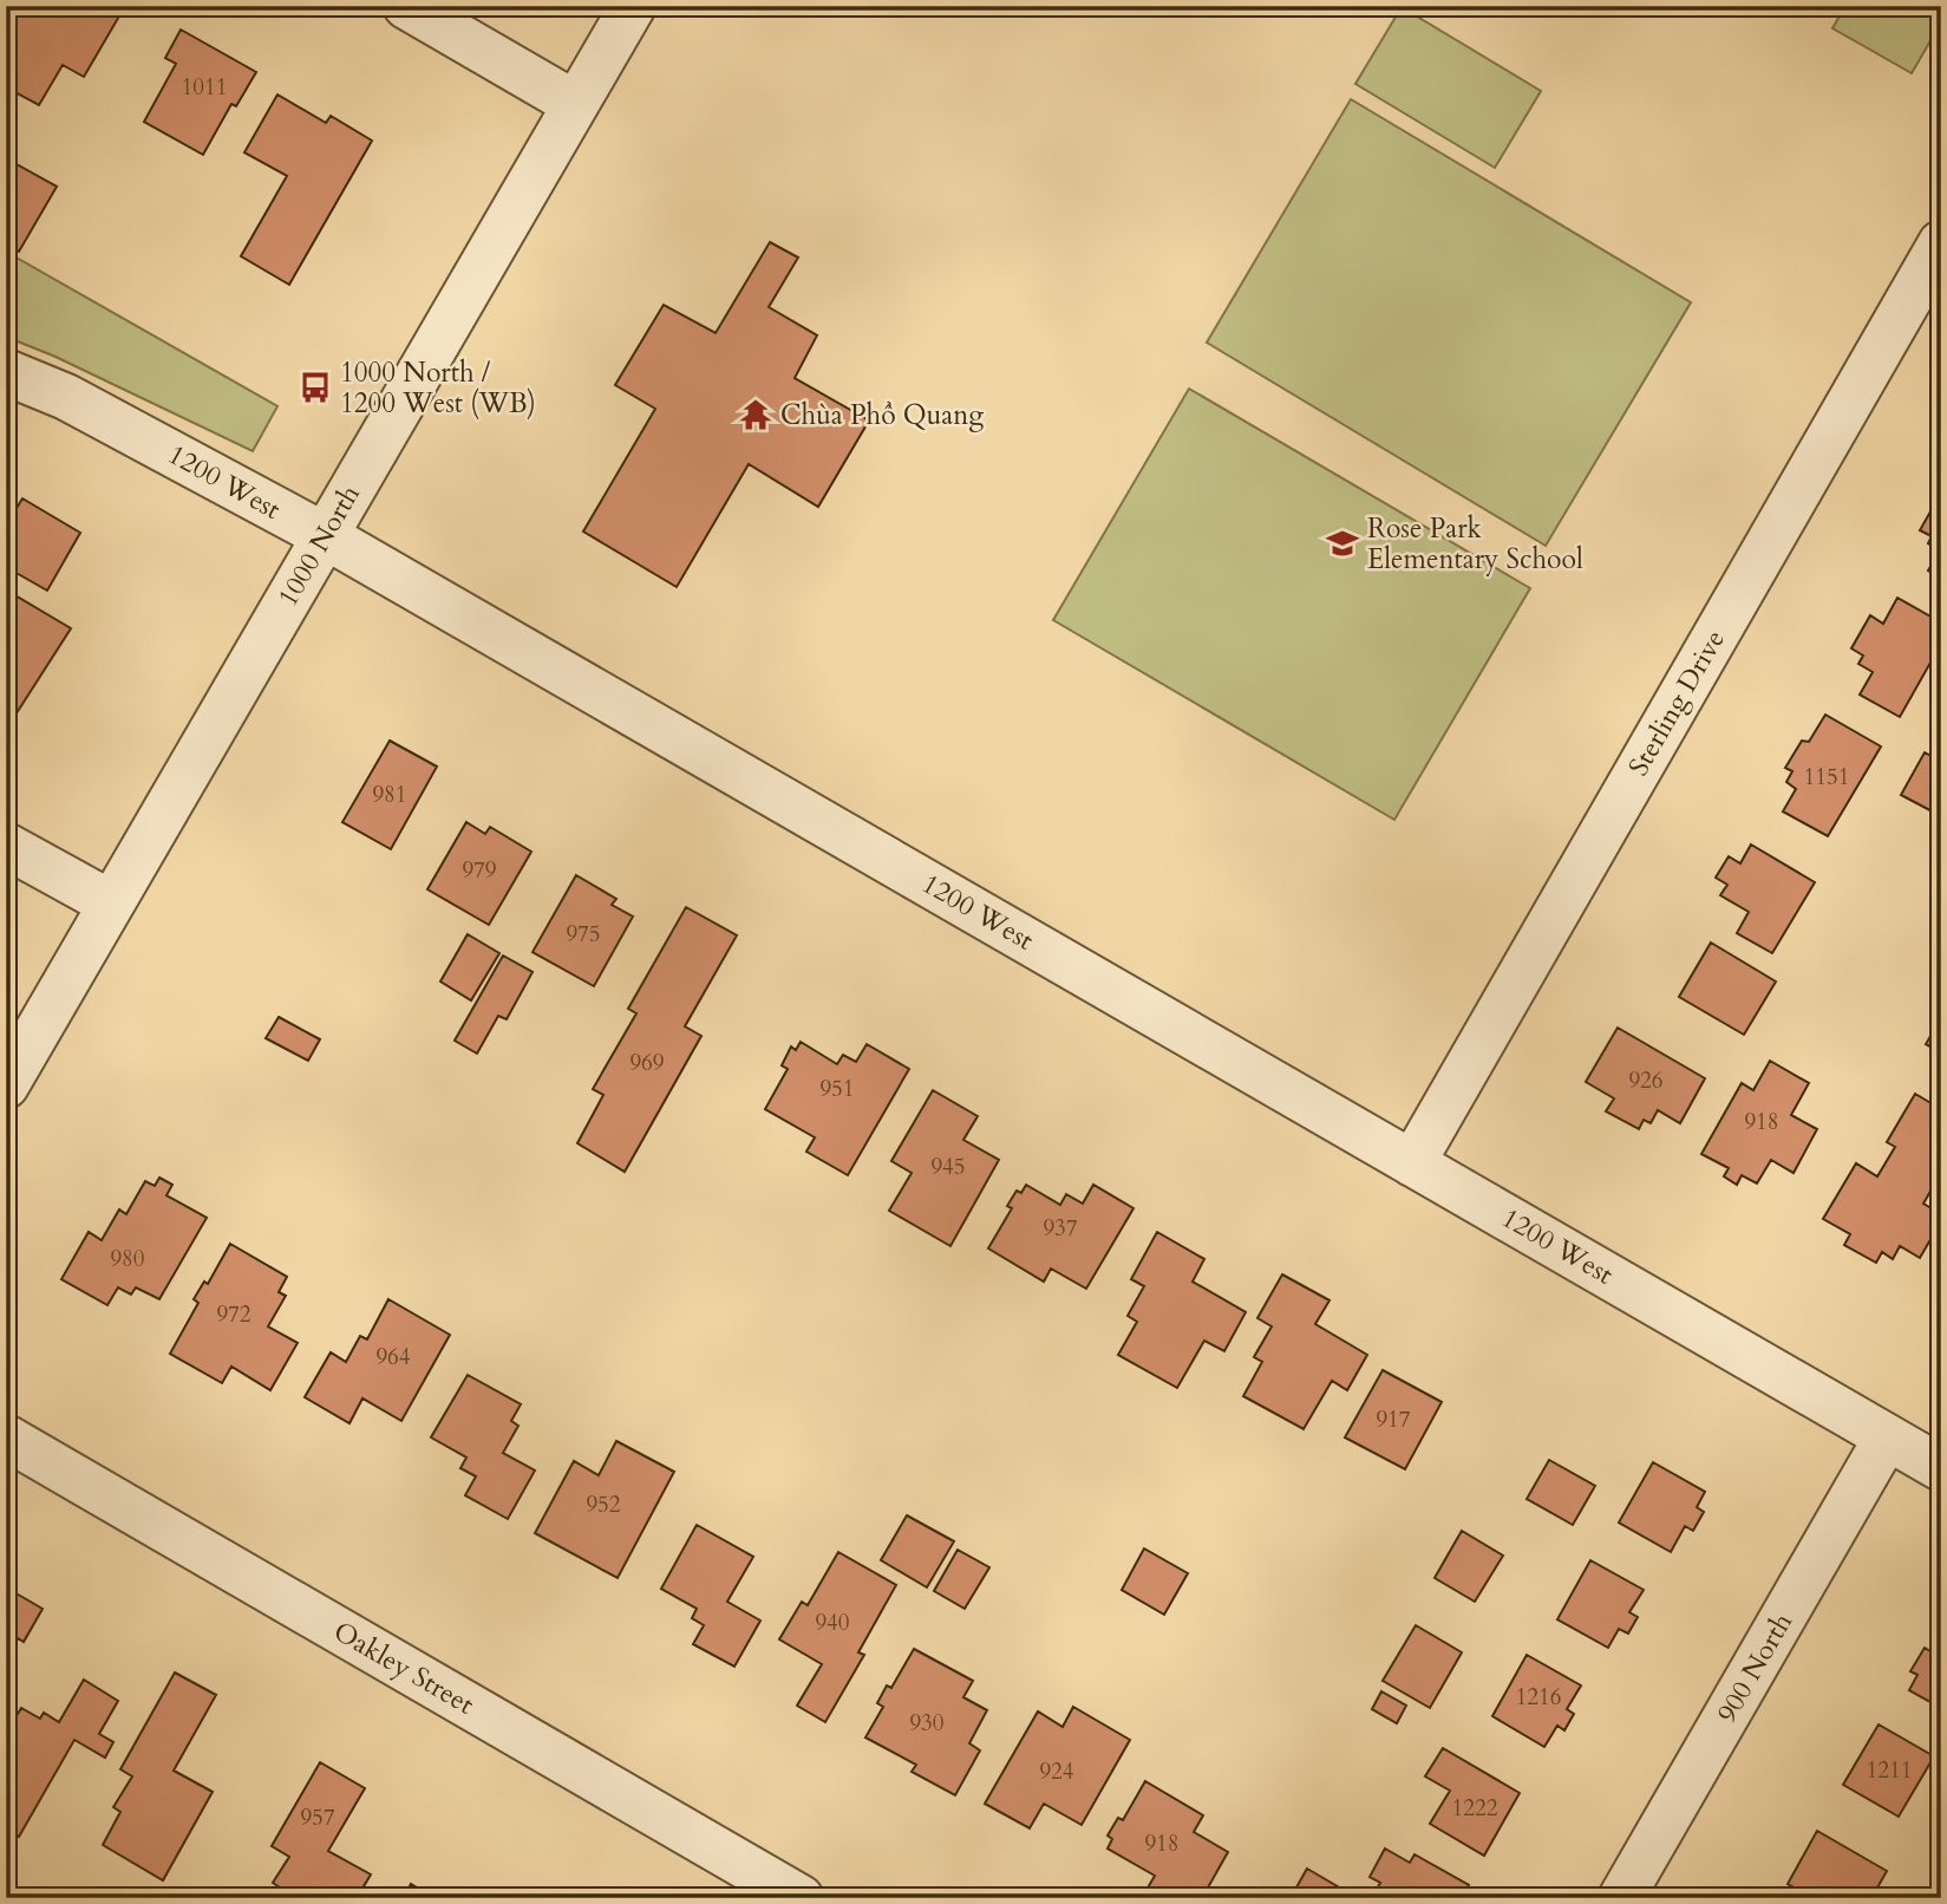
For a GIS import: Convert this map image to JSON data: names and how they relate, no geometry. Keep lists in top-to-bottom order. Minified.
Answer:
{"streets":{"street":["1200 West","1000 North","Sterling Drive","Oakley Street","900 North"]},"crossings":[["1200 West","1000 North"],["1200 West","Sterling Drive"],["1200 West","900 North"]],"places":{"bus stop":["1000 North / 1200 West (WB)"],"temple":["Chùa Phổ Quang"],"school or university":["Rose Park Elementary School"]},"house_numbers":["1011","1151","981","979","975","969","926","951","918","945","937","980","972","964","917","952","940","1216","930","1211","924","1222","957","918"]}
